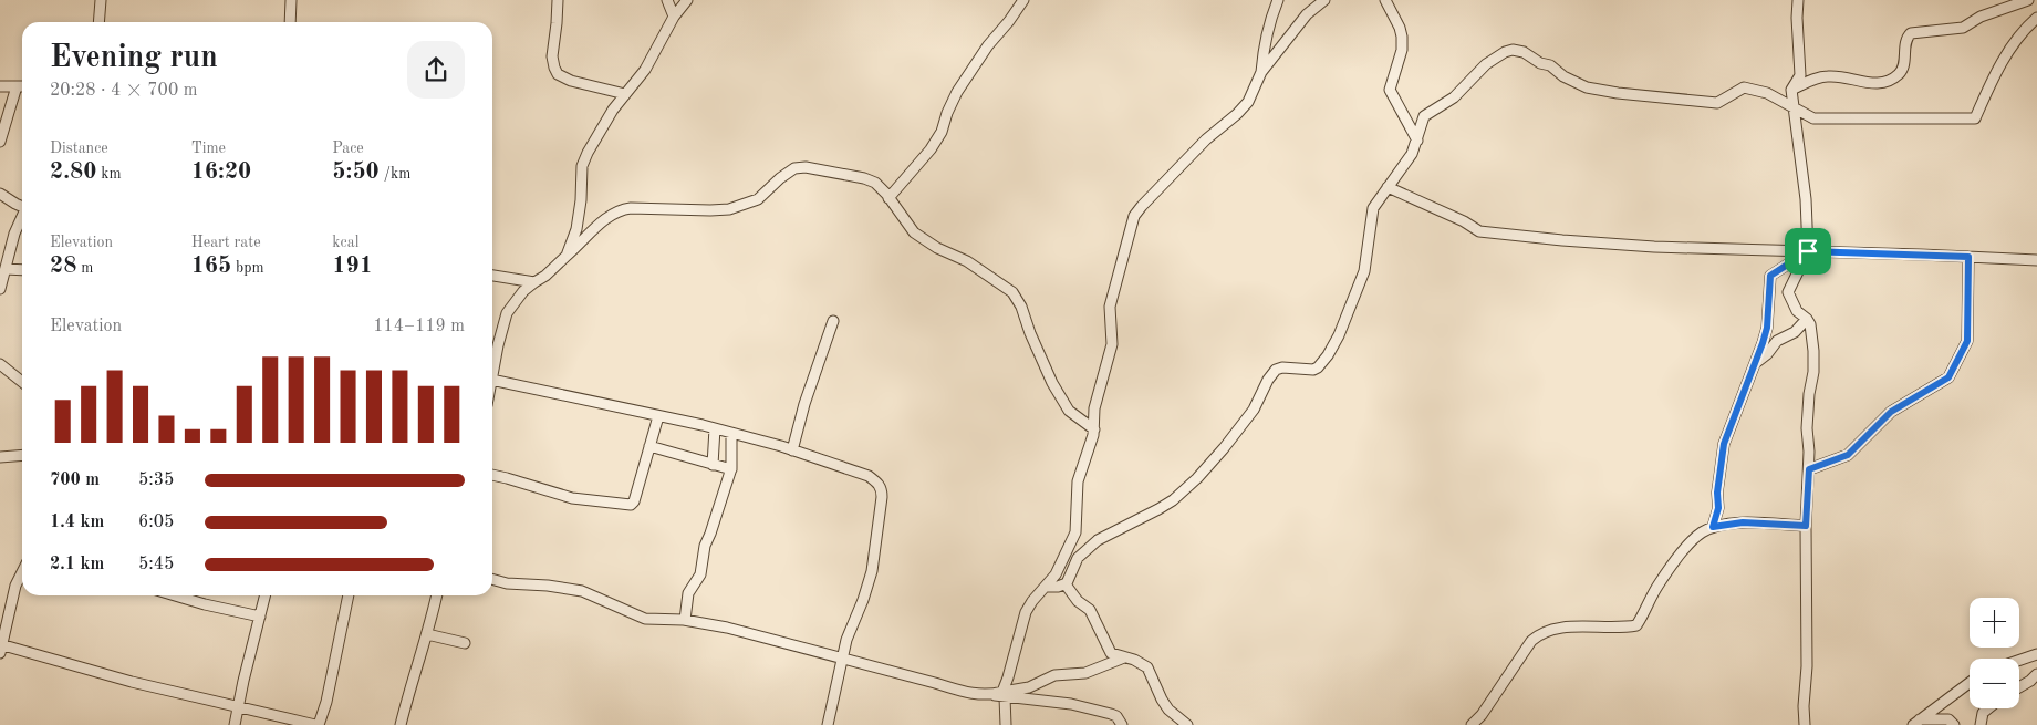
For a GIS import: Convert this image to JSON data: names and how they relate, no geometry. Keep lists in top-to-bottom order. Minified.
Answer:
{"page":{"heading":["Evening run","20:28 · 4 × 700 m"],"stats":[["Distance","2.80 km"],["Time","16:20"],["Pace","5:50 /km"],["Elevation","28 m"],["Heart rate","165 bpm"],["kcal","191"]],"chart":["Elevation","114–119 m"],"list":[{"name":"700 m","note":"5:35"},{"name":"1.4 km","note":"6:05"},{"name":"2.1 km","note":"5:45"}],"map_buttons":["+","−"]}}
